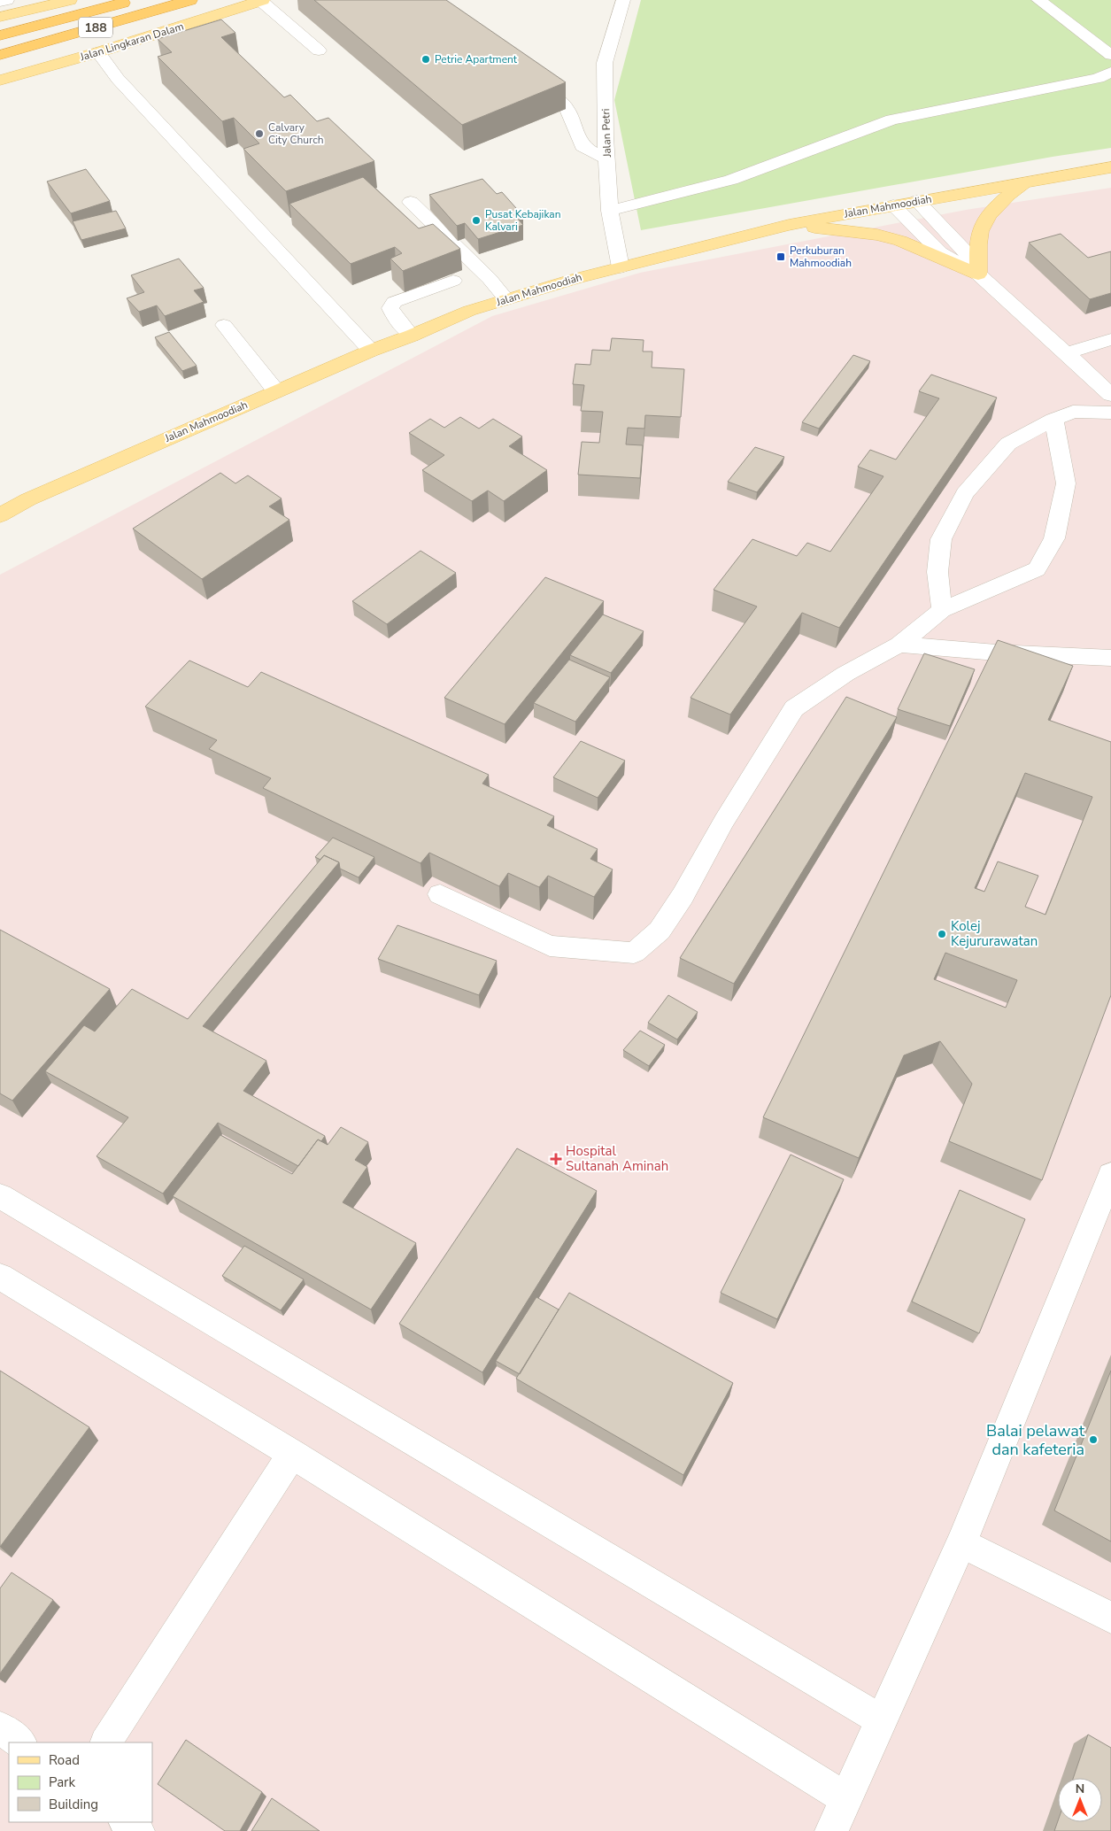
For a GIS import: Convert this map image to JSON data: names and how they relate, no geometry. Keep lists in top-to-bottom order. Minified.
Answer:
{"streets":{"highway":["188","Jalan Lingkaran Dalam"],"main road":["Jalan Mahmoodiah"],"street":["Jalan Petri"]},"crossings":[["Jalan Petri","Jalan Mahmoodiah"]],"places":{"other":["Petrie Apartment","Calvary City Church","Pusat Kebajikan Kalvari","Kolej Kejururawatan","Balai pelawat dan kafeteria"],"transit":["Perkuburan Mahmoodiah"],"health":["Hospital Sultanah Aminah"]},"legend":["Road","Park","Building"],"north":"top"}
